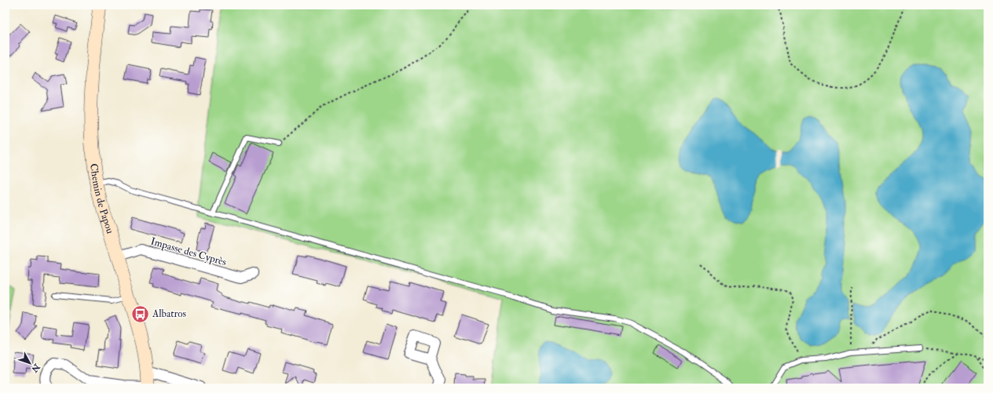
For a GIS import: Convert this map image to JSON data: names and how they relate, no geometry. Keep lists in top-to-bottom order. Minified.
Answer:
{"streets":{"street":["Chemin de Papou","Impasse des Cyprès"]},"crossings":[["Chemin de Papou","Impasse des Cyprès"]],"places":{"bus stop":["Albatros"]},"north":"bottom right"}
